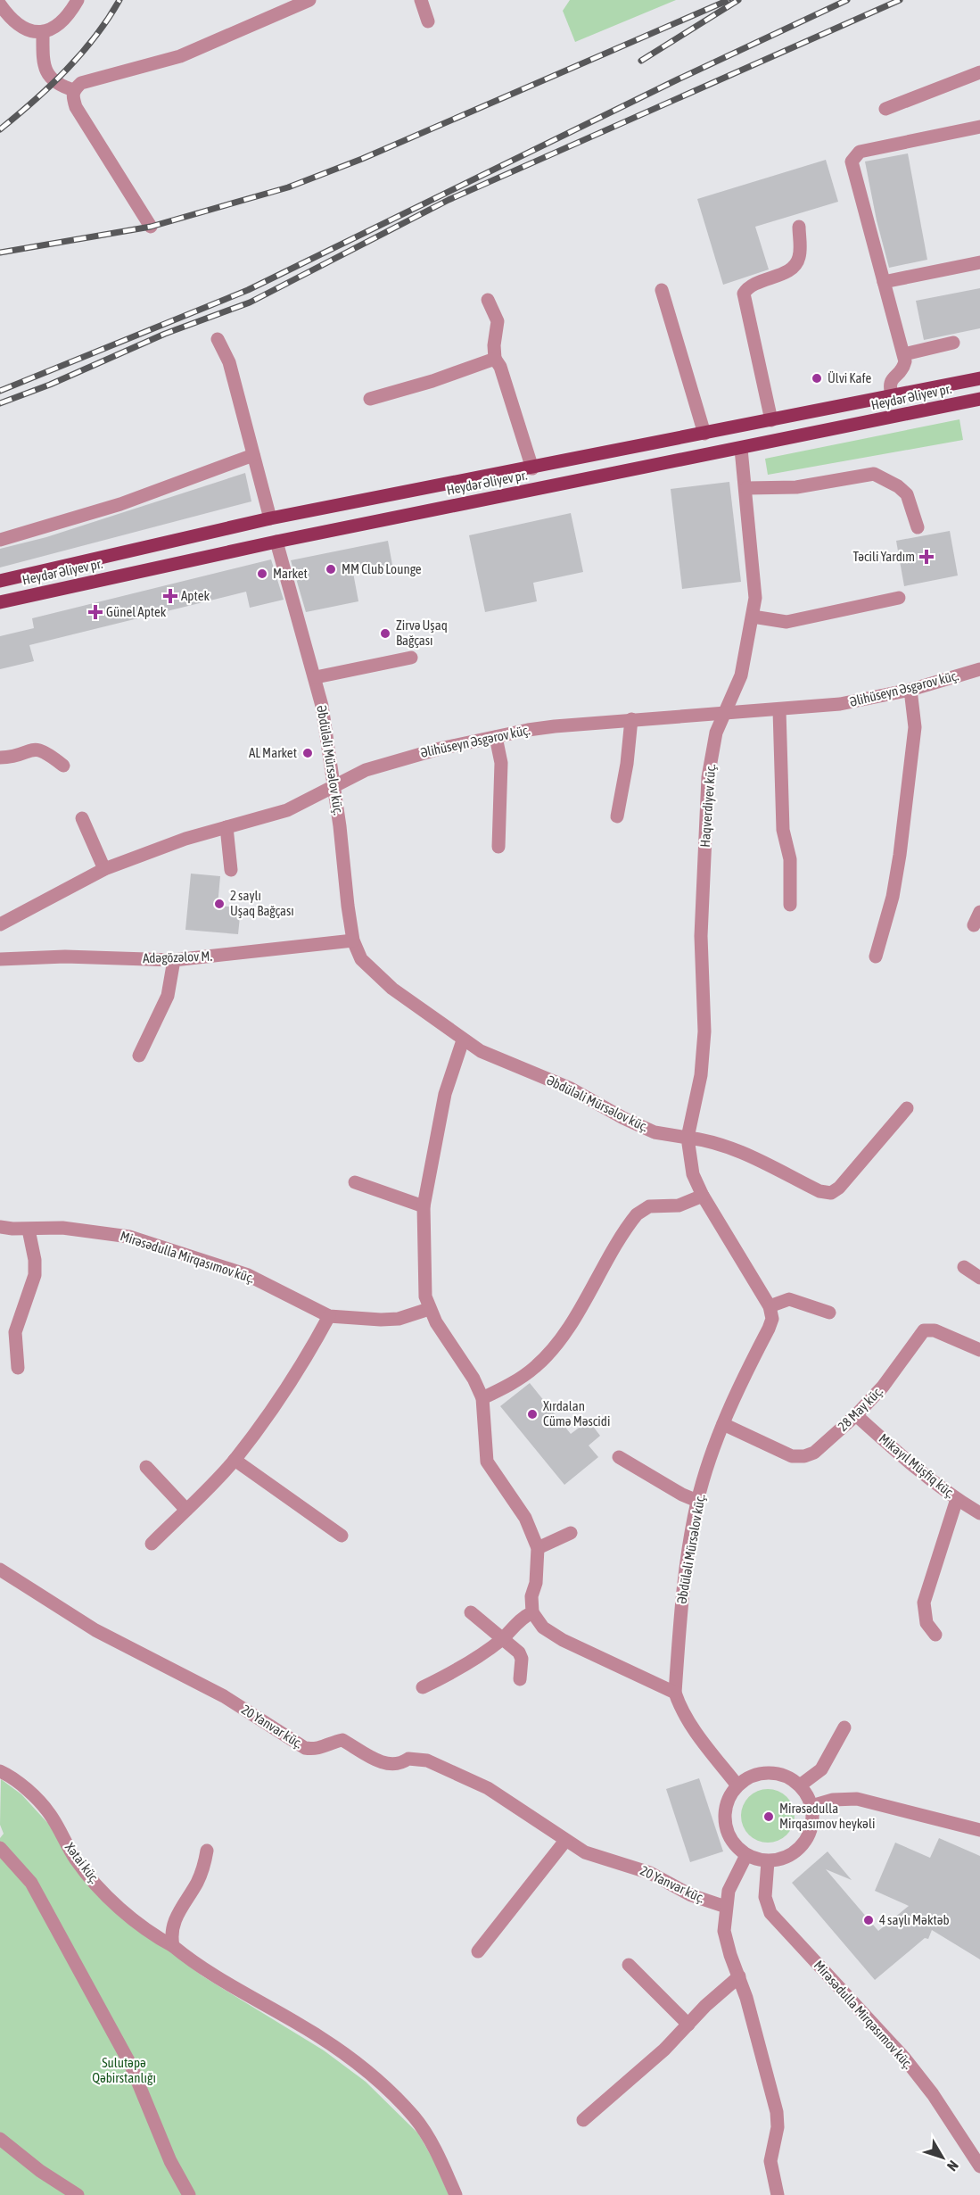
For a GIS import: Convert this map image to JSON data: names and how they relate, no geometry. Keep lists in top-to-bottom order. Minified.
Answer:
{"streets":{"main road":["Heydər Əliyev pr."],"street":["Əlihüseyn Əsgərov küç.","Əbdüləli Mürsəlov küç.","Haqverdiyev küç.","Adəgözəlov M.","Mirəsədulla Mirqasımov küç.","28 May küç.","Mikayıl Müşfiq küç.","20 Yanvar küç.","Xətai küç."]},"crossings":[["Heydər Əliyev pr.","Əbdüləli Mürsəlov küç."],["Heydər Əliyev pr.","Haqverdiyev küç."],["Əlihüseyn Əsgərov küç.","Əbdüləli Mürsəlov küç."],["Əlihüseyn Əsgərov küç.","Haqverdiyev küç."],["Əbdüləli Mürsəlov küç.","Haqverdiyev küç."],["Əbdüləli Mürsəlov küç.","Adəgözəlov M."],["Əbdüləli Mürsəlov küç.","28 May küç."],["28 May küç.","Mikayıl Müşfiq küç."]],"parks":["Sulutəpə Qəbirstanlığı"],"places":{"other":["Ülvi Kafe","MM Club Lounge","Market","Zirvə Uşaq Bağçası","AL Market","2 saylı Uşaq Bağçası","Xırdalan Cümə Məscidi","Mirəsədulla Mirqasımov heykəli","4 saylı Məktəb"],"health":["Təcili Yardım","Aptek","Günel Aptek"]},"north":"bottom right"}
